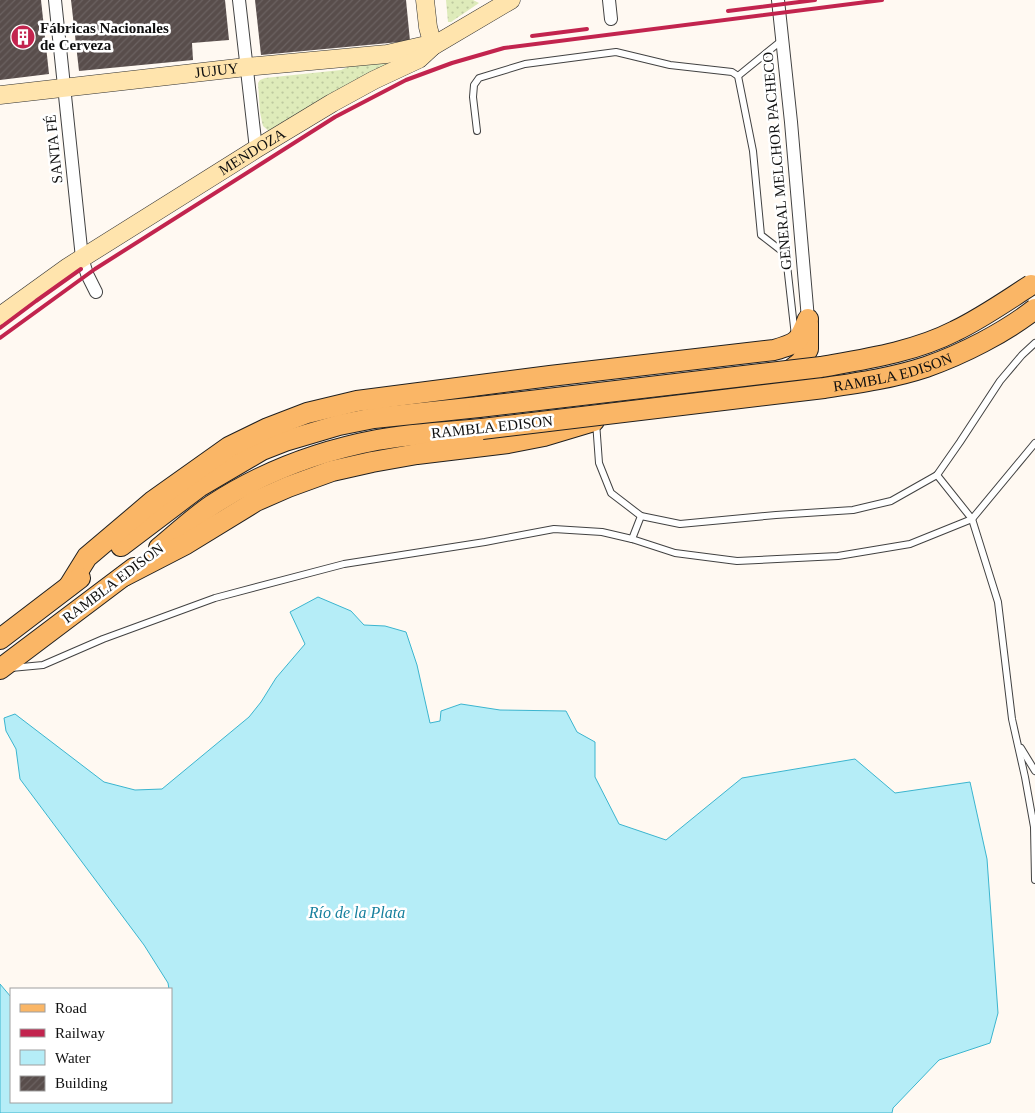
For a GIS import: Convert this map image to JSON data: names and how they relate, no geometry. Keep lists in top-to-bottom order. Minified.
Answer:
{"streets":{"main road":["RAMBLA EDISON"],"street":["JUJUY","SANTA FÉ","MENDOZA","GENERAL MELCHOR PACHECO"]},"crossings":[["JUJUY","SANTA FÉ"],["JUJUY","MENDOZA"],["SANTA FÉ","MENDOZA"]],"water":["Río de la Plata"],"places":{"building":["Fábricas Nacionales de Cerveza"]},"legend":["Road","Railway","Water","Building"]}
